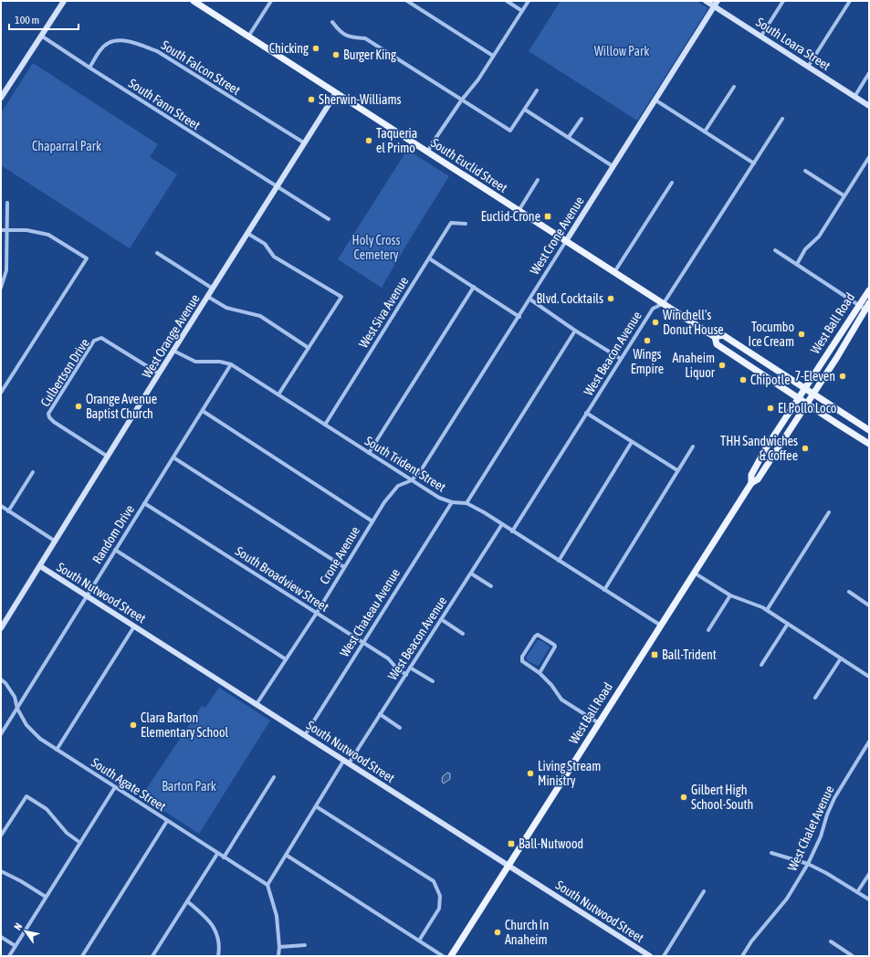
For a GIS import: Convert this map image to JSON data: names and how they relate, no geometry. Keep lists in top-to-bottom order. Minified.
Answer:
{"streets":{"main road":["South Euclid Street","West Ball Road"],"street":["South Loara Street","South Falcon Street","South Fann Street","West Crone Avenue","West Siva Avenue","West Orange Avenue","West Beacon Avenue","Culbertson Drive","South Trident Street","Random Drive","Crone Avenue","South Broadview Street","South Nutwood Street","West Chateau Avenue","South Agate Street","West Chalet Avenue"]},"crossings":[["South Loara Street","West Crone Avenue"],["South Falcon Street","South Fann Street"],["South Falcon Street","West Orange Avenue"],["South Fann Street","West Orange Avenue"],["South Euclid Street","West Crone Avenue"],["South Euclid Street","West Ball Road"],["South Euclid Street","West Orange Avenue"],["South Euclid Street","West Beacon Avenue"],["West Crone Avenue","South Trident Street"],["West Crone Avenue","Crone Avenue"],["West Siva Avenue","South Trident Street"],["West Ball Road","South Trident Street"],["West Ball Road","South Nutwood Street"],["West Orange Avenue","Culbertson Drive"],["West Orange Avenue","South Trident Street"],["West Orange Avenue","South Nutwood Street"],["West Beacon Avenue","South Trident Street"],["West Beacon Avenue","South Broadview Street"],["West Beacon Avenue","South Nutwood Street"],["West Beacon Avenue","South Agate Street"],["South Trident Street","Random Drive"],["South Trident Street","Crone Avenue"],["South Trident Street","West Chateau Avenue"],["Random Drive","South Broadview Street"],["Random Drive","South Nutwood Street"],["Random Drive","South Agate Street"],["Crone Avenue","South Broadview Street"],["Crone Avenue","South Nutwood Street"],["South Broadview Street","West Chateau Avenue"],["South Nutwood Street","West Chateau Avenue"]],"parks":["Willow Park","Chaparral Park","Holy Cross Cemetery","Barton Park"],"places":{"other":["Chicking","Burger King","Sherwin-Williams","Taqueria el Primo","Blvd. Cocktails","Winchell's Donut House","Tocumbo Ice Cream","Wings Empire","Anaheim Liquor","7-Eleven","Chipotle","Orange Avenue Baptist Church","El Pollo Loco","THH Sandwiches & Coffee","Clara Barton Elementary School","Living Stream Ministry","Gilbert High School-South","Church In Anaheim"],"transit":["Euclid-Crone","Ball-Trident","Ball-Nutwood"]},"scale_bar":"100 m","north":"top left"}
